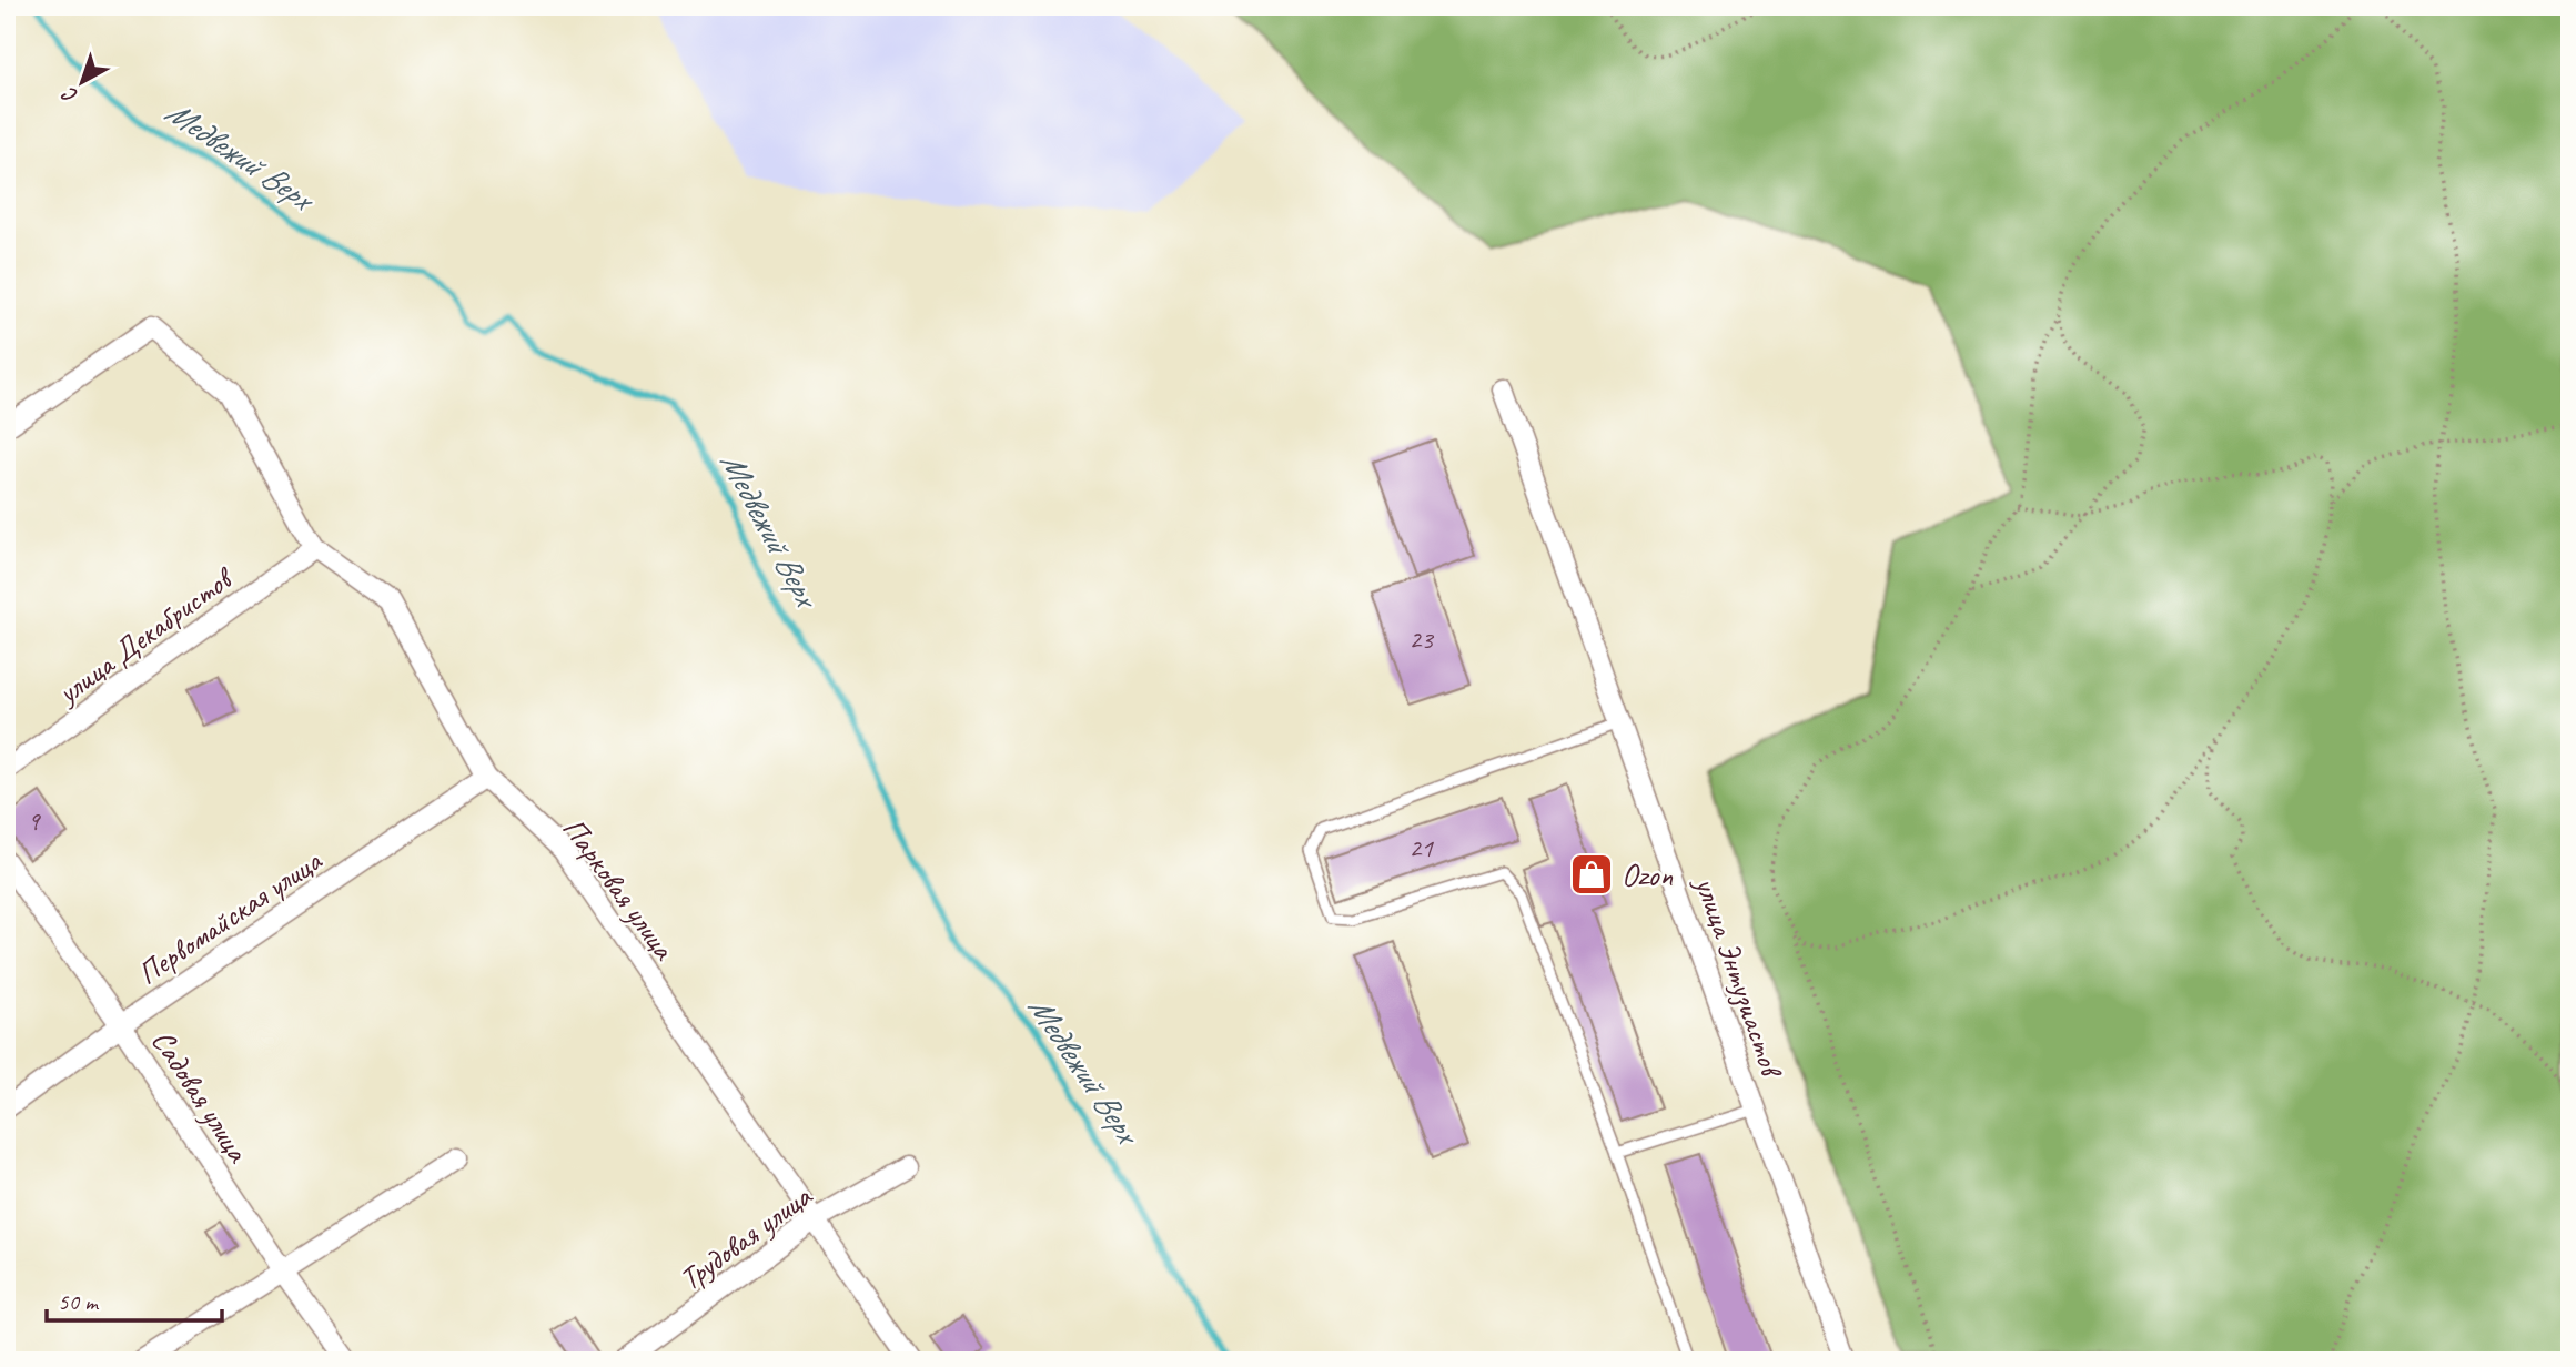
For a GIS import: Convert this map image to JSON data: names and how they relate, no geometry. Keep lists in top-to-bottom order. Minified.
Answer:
{"streets":{"street":["улица Декабристов","Парковая улица","Первомайская улица","улица Энтузиастов","Садовая улица","Трудовая улица"]},"crossings":[["улица Декабристов","Парковая улица"],["Парковая улица","Первомайская улица"],["Парковая улица","Трудовая улица"],["Первомайская улица","Садовая улица"]],"water":["Медвежий Верх"],"places":{"shop":["Ozon"]},"house_numbers":["23","9","21"],"scale_bar":"50 m","north":"bottom left"}
